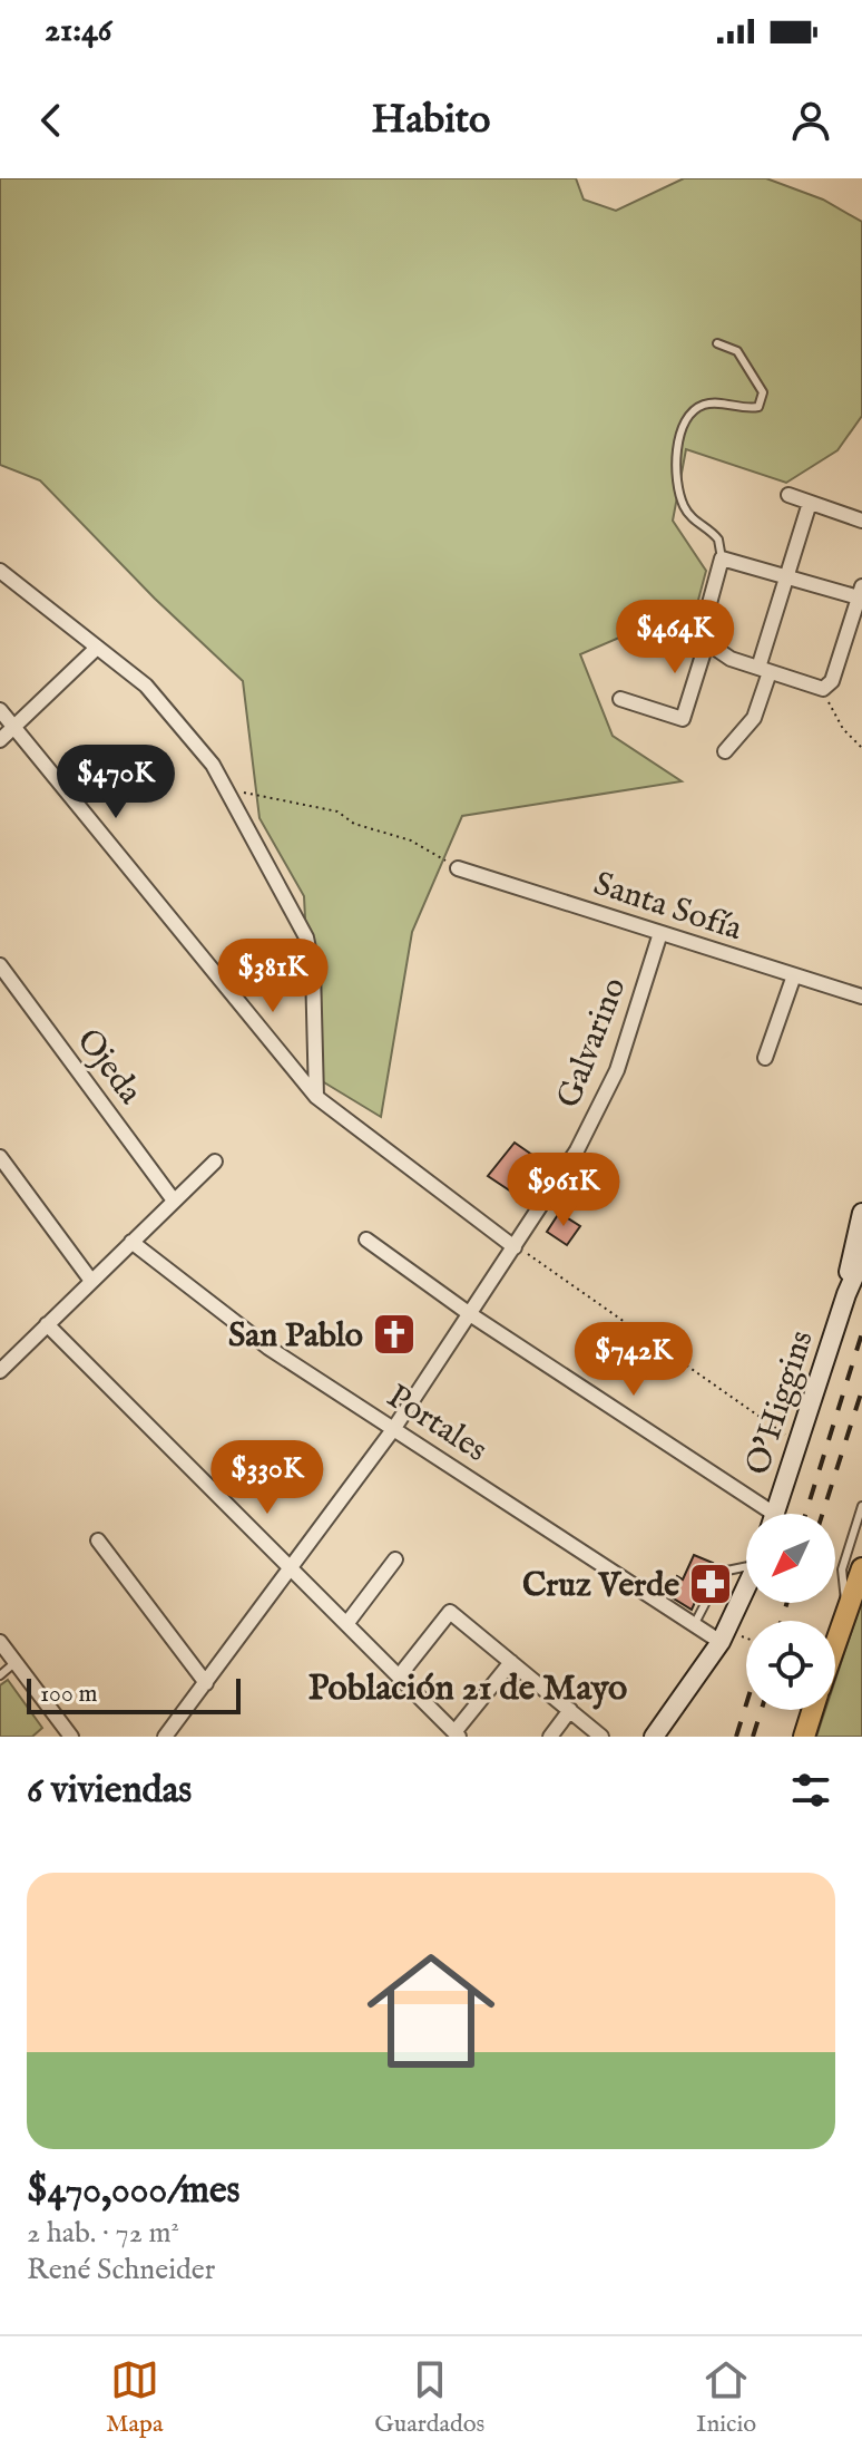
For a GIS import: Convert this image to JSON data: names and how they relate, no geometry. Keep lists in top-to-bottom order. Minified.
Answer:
{"streets":{"main road":["O'Higgins"],"street":["Santa Sofía","Galvarino","Ojeda","Portales"]},"crossings":[["Santa Sofía","Galvarino"],["Galvarino","Portales"]],"districts":["Población 21 de Mayo"],"places":{"church":["San Pablo"],"pharmacy":["Cruz Verde"]},"scale_bar":"100 m","north":"bottom left","page":{"status":"21:46","header":"Habito","price":["$464K","$470K","$381K","$961K","$742K","$330K"],"scale":"100 m","heading":"6 viviendas","list":[{"name":"$470,000/mes","note":"2 hab. · 72 m² · René Schneider"}],"tabs":["Mapa","Guardados","Inicio"]}}
